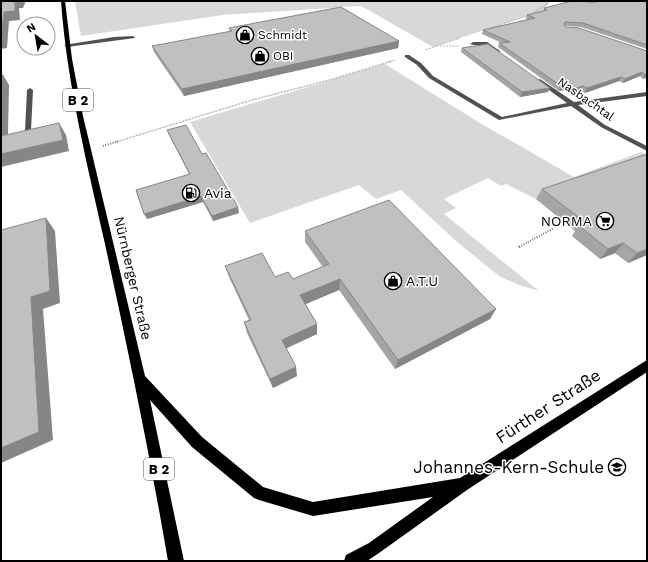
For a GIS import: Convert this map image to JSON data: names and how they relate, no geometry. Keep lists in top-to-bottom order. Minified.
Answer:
{"streets":{"main road":["B 2","Nürnberger Straße","Fürther Straße"],"street":["Nasbachtal"]},"places":{"shop":["Schmidt","OBI","A.T.U"],"fuel station":["Avia"],"supermarket":["NORMA"],"school or university":["Johannes-Kern-Schule"]},"north":"top left"}
